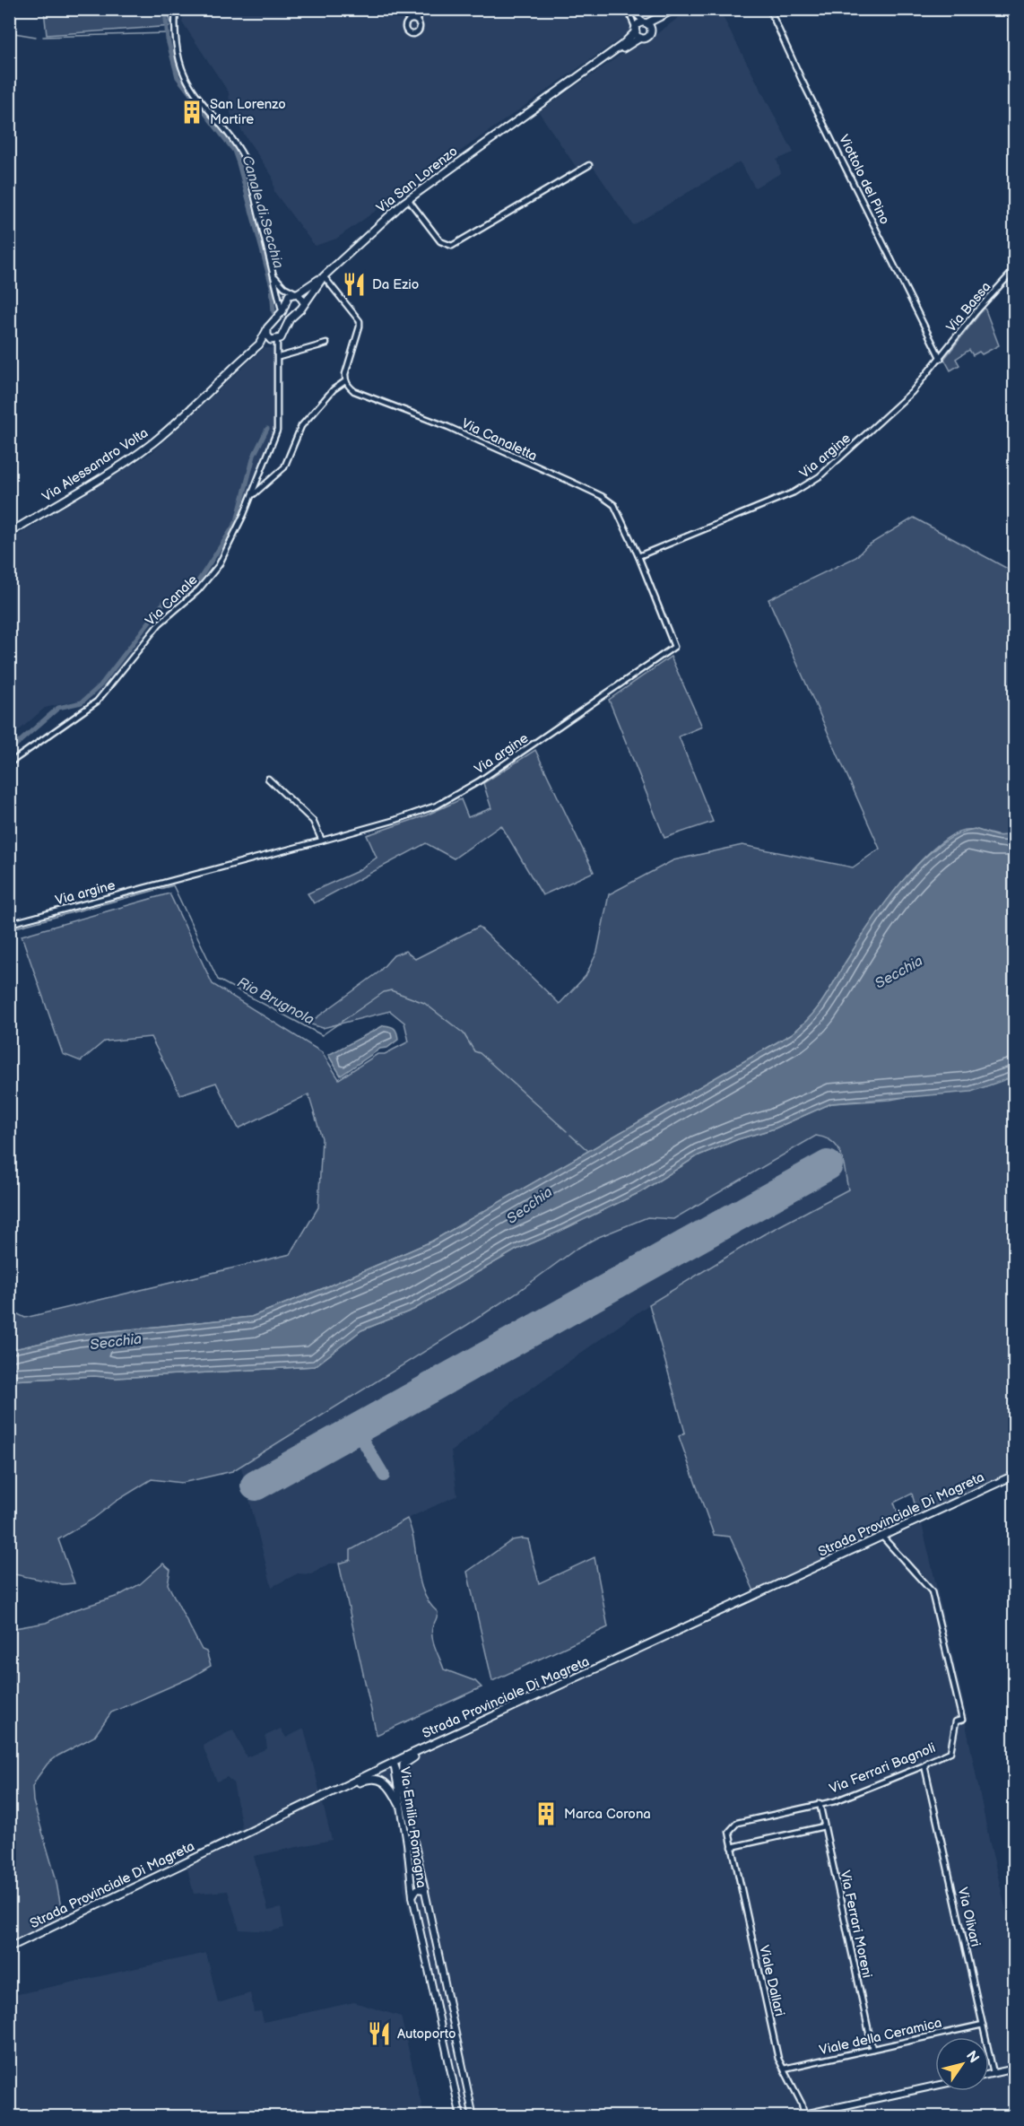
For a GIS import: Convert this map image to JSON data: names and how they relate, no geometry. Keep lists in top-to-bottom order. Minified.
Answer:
{"streets":{"main road":["Via San Lorenzo","Via Alessandro Volta","Strada Provinciale Di Magreta"],"street":["Viottolo del Pino","Via Bassa","Via Canaletta","Via argine","Via Canale","Via Ferrari Bagnoli","Via Emilia Romagna","Via Olivari","Via Ferrari Moreni","Viale Dallari","Viale della Ceramica"]},"crossings":[["Viottolo del Pino","Via Bassa"],["Viottolo del Pino","Via argine"],["Via Bassa","Via argine"],["Via Canaletta","Via argine"],["Strada Provinciale Di Magreta","Via Ferrari Bagnoli"],["Strada Provinciale Di Magreta","Via Emilia Romagna"],["Via Ferrari Bagnoli","Via Olivari"],["Via Ferrari Bagnoli","Via Ferrari Moreni"],["Via Ferrari Bagnoli","Viale Dallari"],["Via Olivari","Viale della Ceramica"],["Via Ferrari Moreni","Viale della Ceramica"],["Viale Dallari","Viale della Ceramica"]],"water":["Canale di Secchia","Secchia","Rio Brugnola"],"places":{"building":["San Lorenzo Martire","Marca Corona"],"restaurant":["Da Ezio","Autoporto"]},"north":"top right"}
